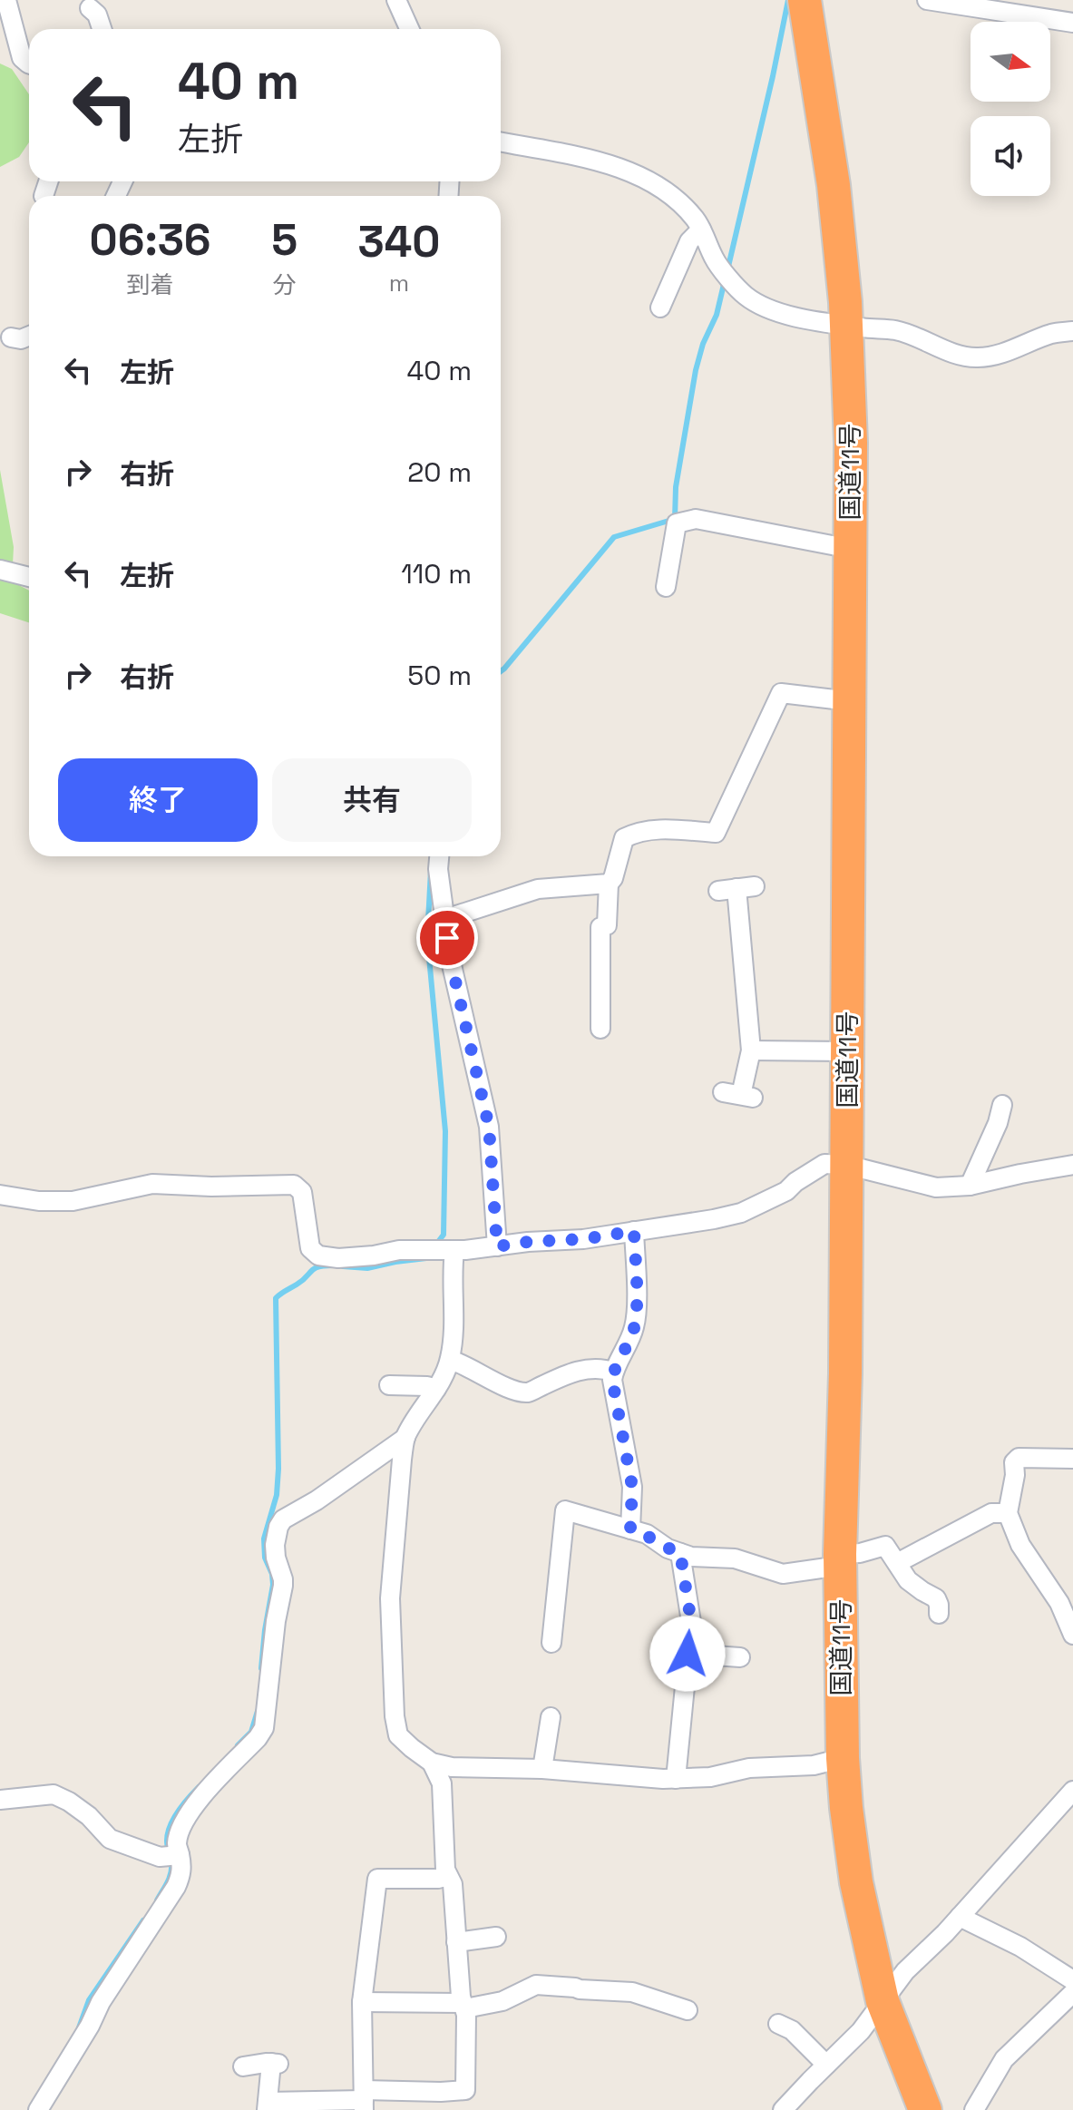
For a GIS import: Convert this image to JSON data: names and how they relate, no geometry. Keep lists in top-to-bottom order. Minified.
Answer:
{"streets":{"highway":["国道11号"]},"north":"right","page":{"turn":["40 m","左折"],"eta":["06:36","到着","5","分","340","m"],"list":[{"name":"左折","value":"40 m"},{"name":"右折","value":"20 m"},{"name":"左折","value":"110 m"},{"name":"右折","value":"50 m"}],"buttons":["終了","共有"]}}
